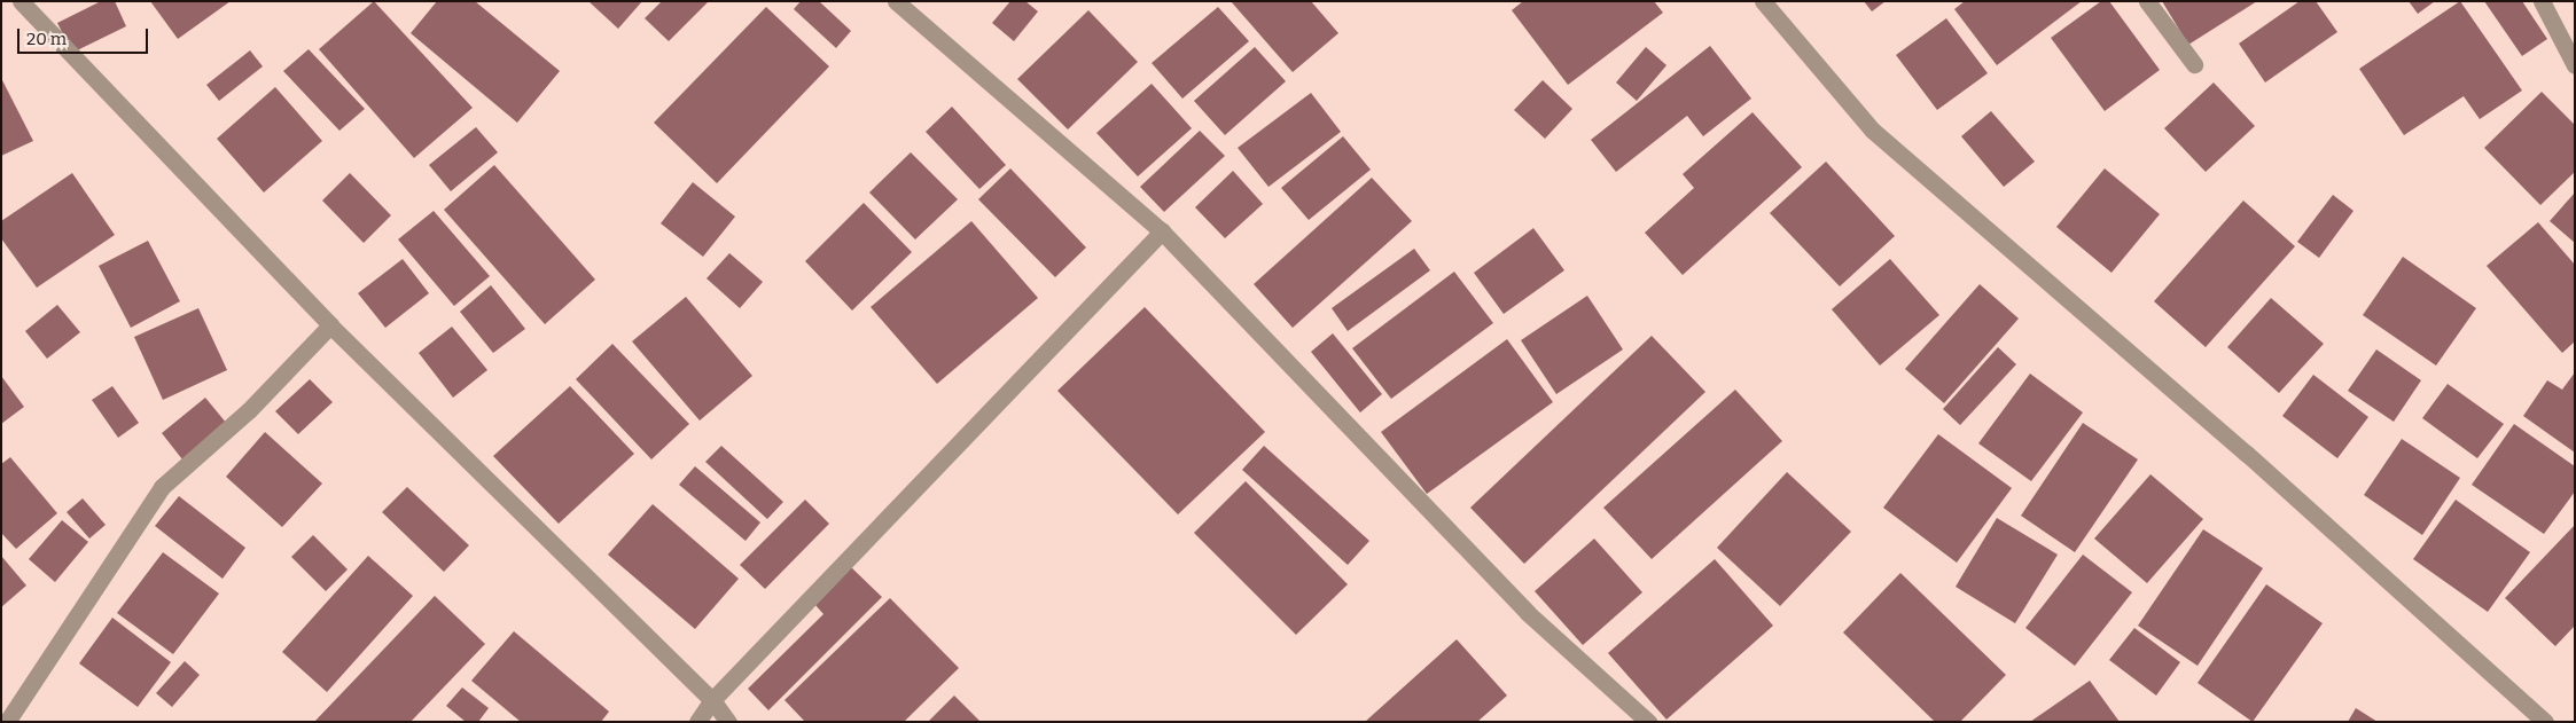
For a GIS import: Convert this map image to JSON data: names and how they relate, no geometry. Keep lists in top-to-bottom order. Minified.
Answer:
{"scale_bar":"20 m"}
